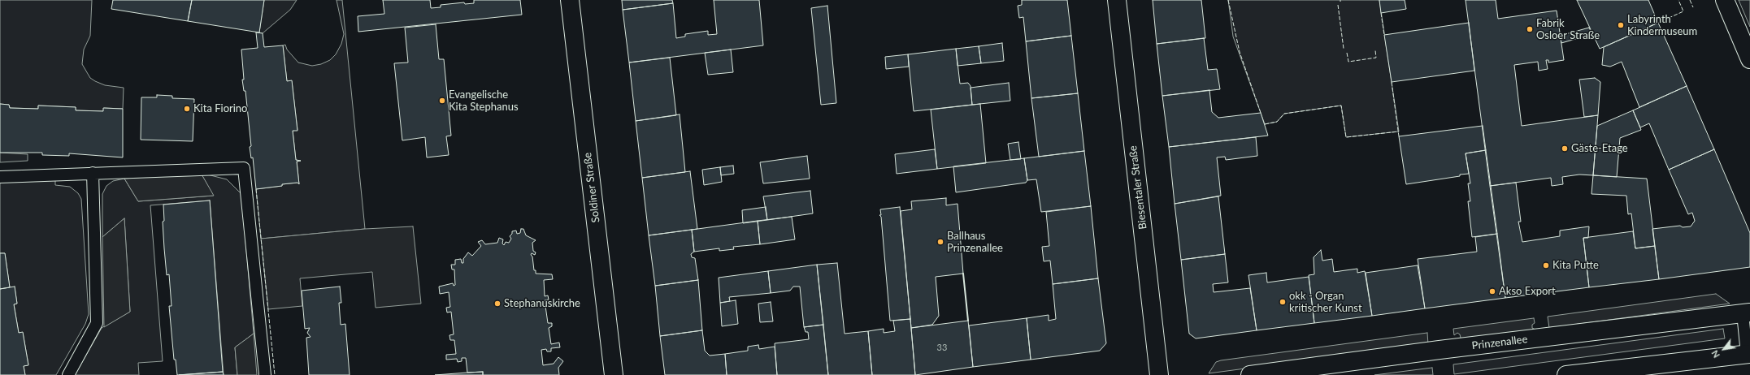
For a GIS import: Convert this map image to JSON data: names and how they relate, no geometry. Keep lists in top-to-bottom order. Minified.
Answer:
{"streets":{"street":["Soldiner Straße","Biesentaler Straße","Prinzenallee"]},"places":["Labyrinth Kindermuseum","Fabrik Osloer Straße","Evangelische Kita Stephanus","Kita Fiorino","Gäste-Etage","Ballhaus Prinzenallee","Kita Putte","Akso Export","okk - Organ kritischer Kunst","Stephanuskirche"],"house_numbers":["33"],"north":"bottom left"}
